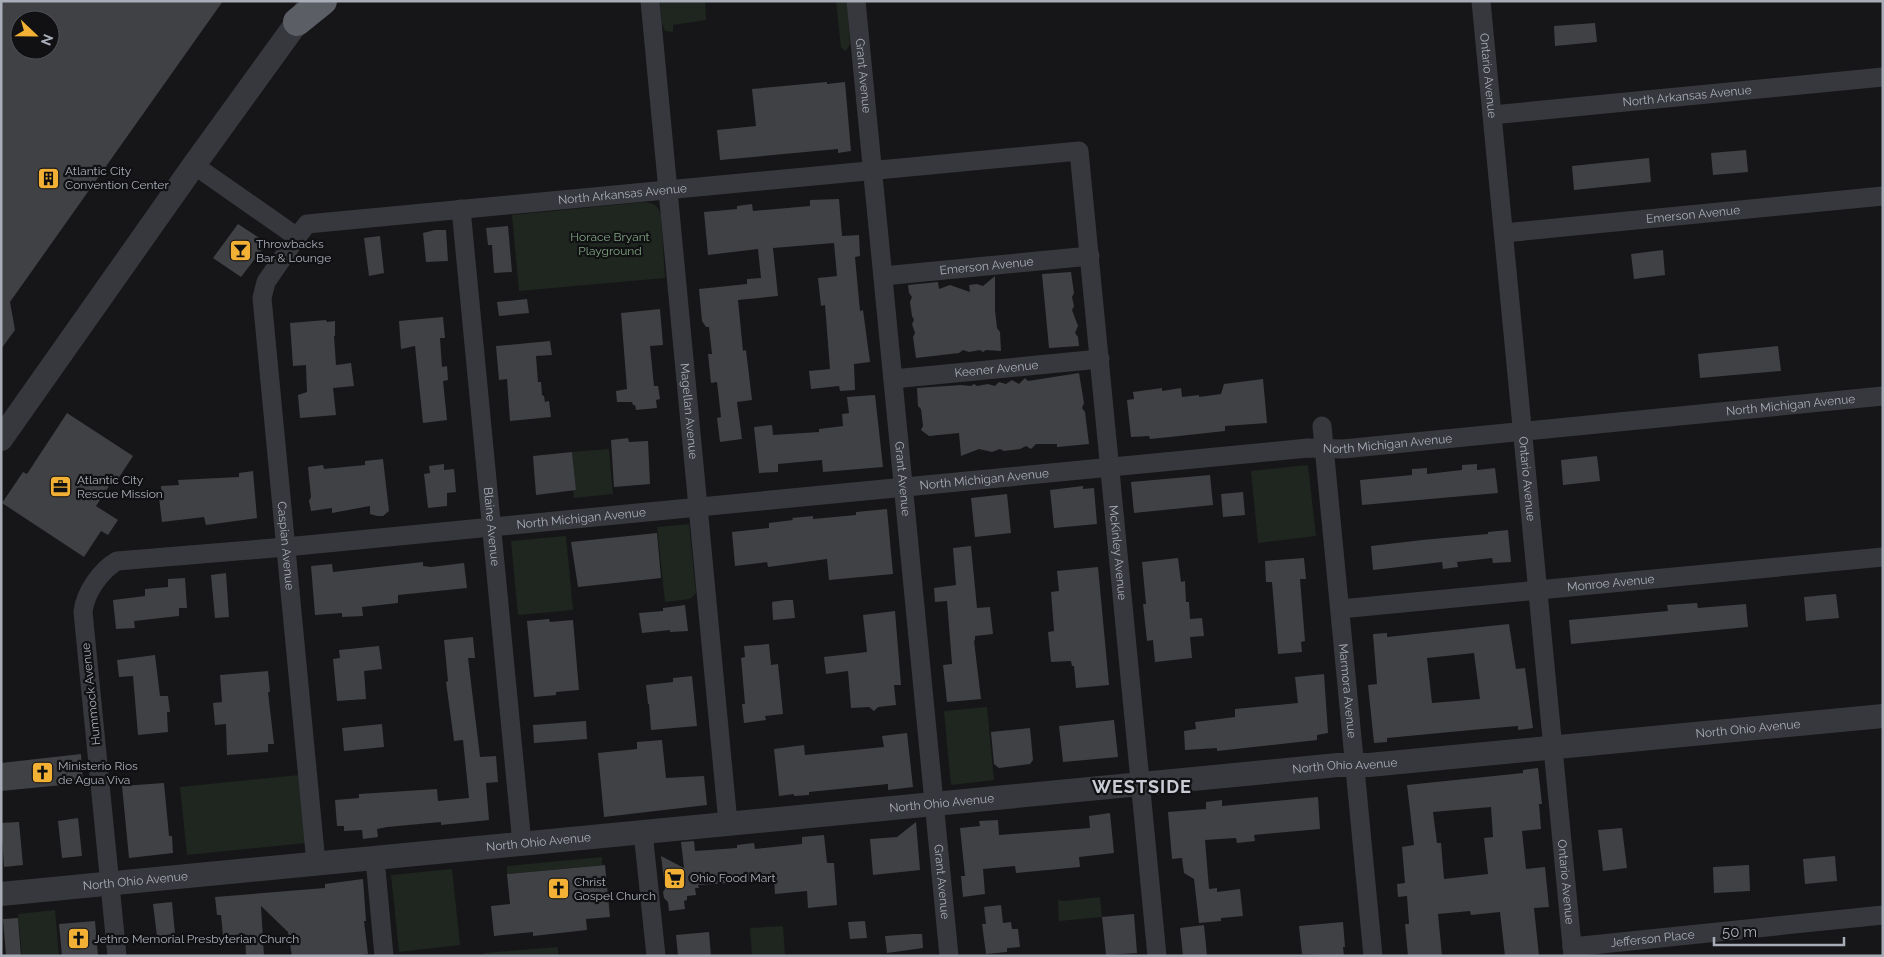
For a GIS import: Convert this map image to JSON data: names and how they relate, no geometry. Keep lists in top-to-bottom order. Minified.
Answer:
{"streets":{"street":["Grant Avenue","Ontario Avenue","North Arkansas Avenue","Emerson Avenue","Keener Avenue","North Michigan Avenue","Magellan Avenue","Blaine Avenue","Caspian Avenue","McKinley Avenue","Monroe Avenue","Marmora Avenue","Hummock Avenue","North Ohio Avenue","Jefferson Place"]},"crossings":[["Grant Avenue","North Arkansas Avenue"],["Grant Avenue","Emerson Avenue"],["Grant Avenue","Keener Avenue"],["Grant Avenue","North Michigan Avenue"],["Grant Avenue","North Ohio Avenue"],["Ontario Avenue","North Arkansas Avenue"],["Ontario Avenue","Emerson Avenue"],["Ontario Avenue","North Michigan Avenue"],["Ontario Avenue","Monroe Avenue"],["Ontario Avenue","North Ohio Avenue"],["Ontario Avenue","Jefferson Place"],["North Arkansas Avenue","Magellan Avenue"],["North Arkansas Avenue","Blaine Avenue"],["North Arkansas Avenue","Caspian Avenue"],["North Arkansas Avenue","McKinley Avenue"],["Emerson Avenue","McKinley Avenue"],["Keener Avenue","McKinley Avenue"],["North Michigan Avenue","Magellan Avenue"],["North Michigan Avenue","Blaine Avenue"],["North Michigan Avenue","Caspian Avenue"],["North Michigan Avenue","McKinley Avenue"],["North Michigan Avenue","Marmora Avenue"],["North Michigan Avenue","Hummock Avenue"],["Magellan Avenue","North Ohio Avenue"],["Blaine Avenue","North Ohio Avenue"],["Caspian Avenue","North Ohio Avenue"],["McKinley Avenue","North Ohio Avenue"],["Monroe Avenue","Marmora Avenue"],["Marmora Avenue","North Ohio Avenue"],["Hummock Avenue","North Ohio Avenue"]],"districts":["WESTSIDE"],"parks":["Horace Bryant Playground"],"places":{"building":["Atlantic City Convention Center"],"bar":["Throwbacks Bar & Lounge"],"office":["Atlantic City Rescue Mission"],"church":["Ministerio Rios de Agua Viva","Christ Gospel Church","Jethro Memorial Presbyterian Church"],"supermarket":["Ohio Food Mart"]},"scale_bar":"50 m","north":"right"}
